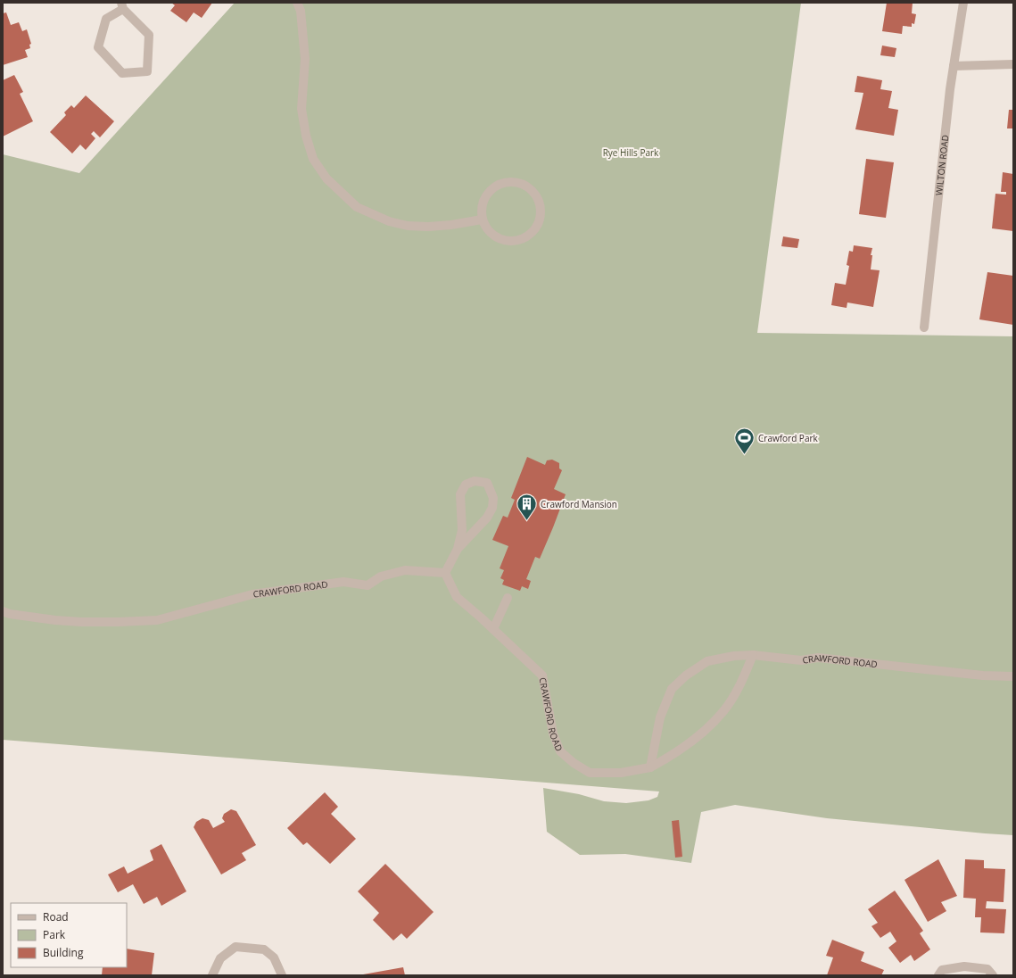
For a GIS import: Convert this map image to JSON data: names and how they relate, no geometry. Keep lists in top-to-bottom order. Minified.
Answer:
{"streets":{"street":["WILTON ROAD","CRAWFORD ROAD"]},"parks":["Rye Hills Park"],"places":{"sports":["Crawford Park"],"building":["Crawford Mansion"]},"legend":["Road","Park","Building"]}
